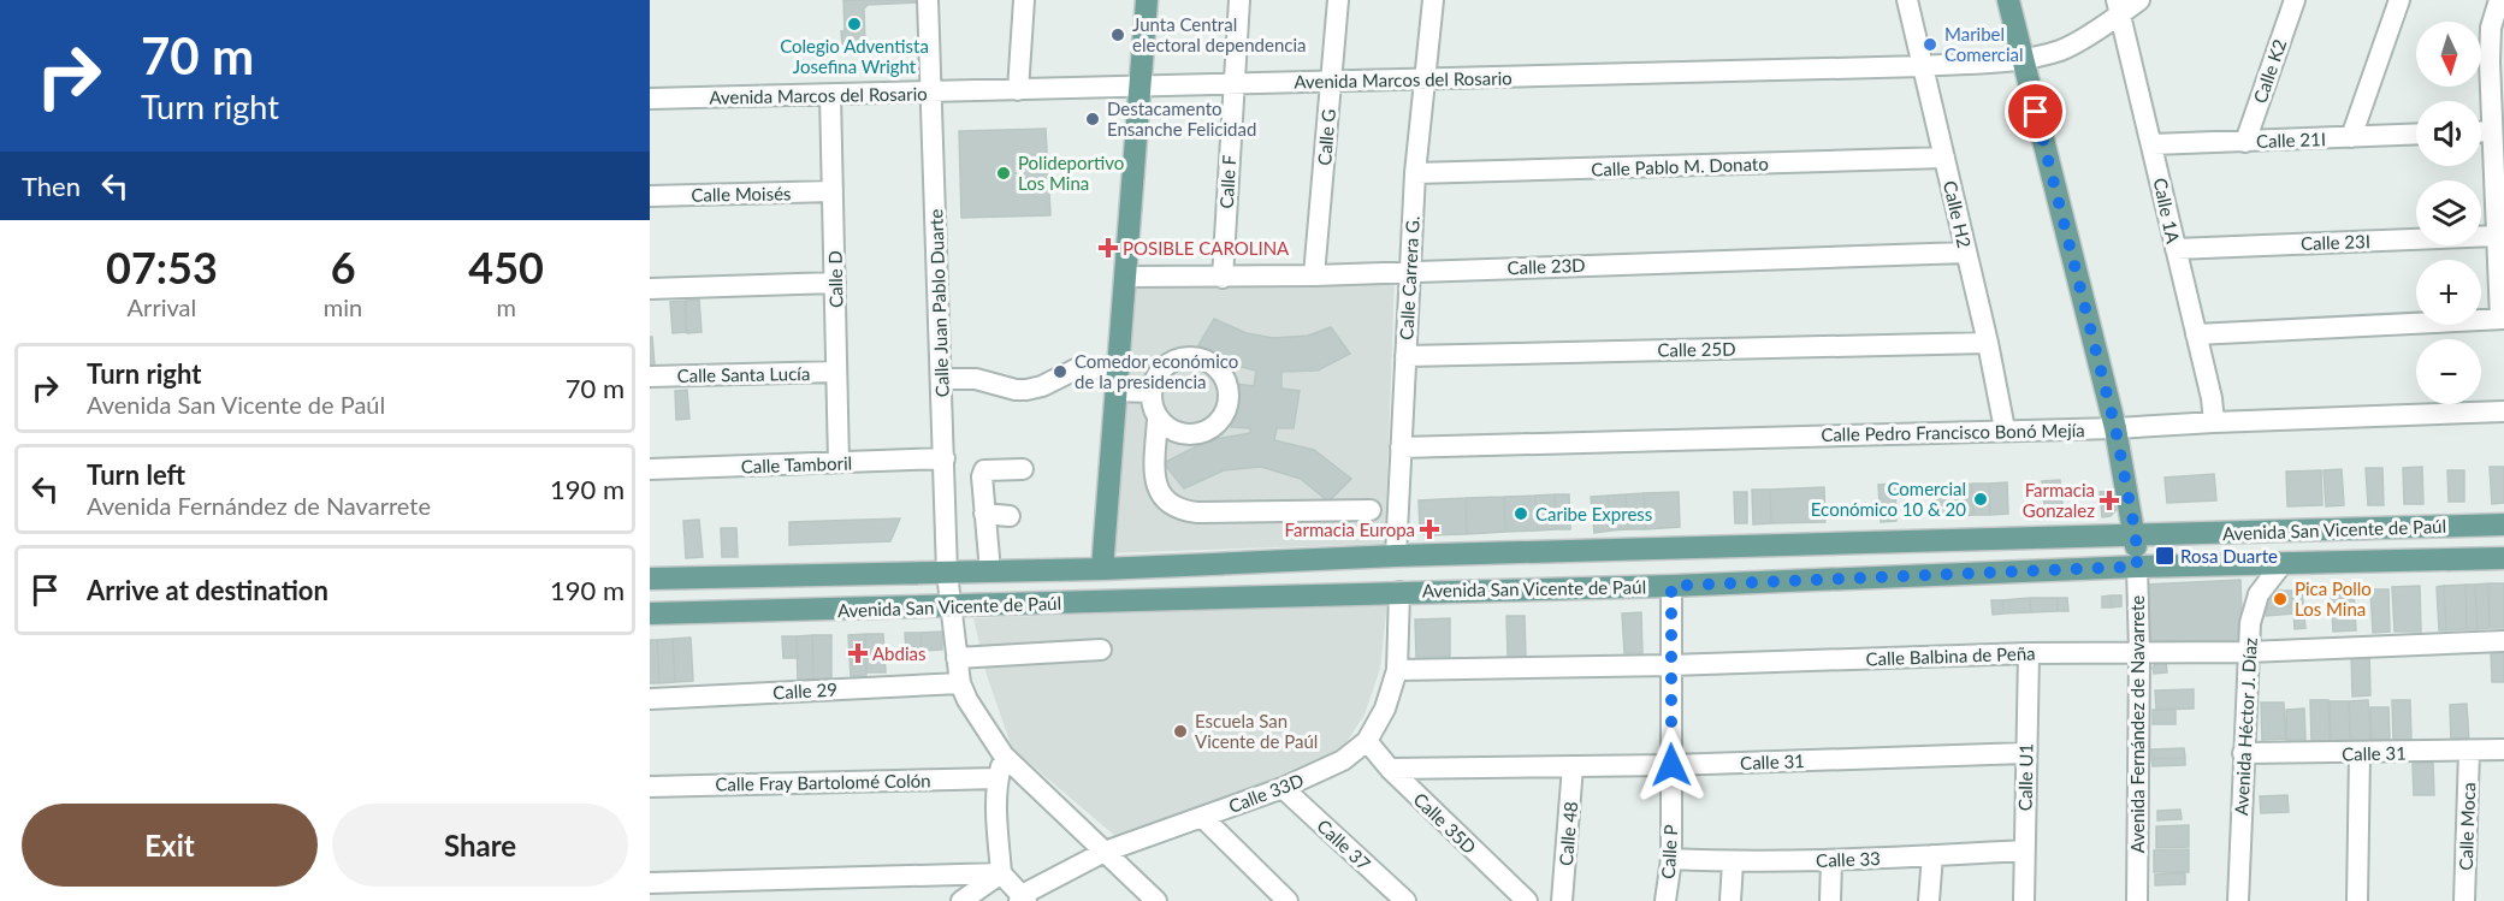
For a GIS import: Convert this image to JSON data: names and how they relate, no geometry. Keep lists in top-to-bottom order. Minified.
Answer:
{"streets":{"main road":["Avenida San Vicente de Paúl","Avenida Fernández de Navarrete"],"street":["Calle K2","Avenida Marcos del Rosario","Calle G","Calle 21I","Calle Pablo M. Donato","Calle F","Calle Moisés","Calle 1A","Calle H2","Calle 23I","Calle 23D","Calle Carrera G.","Calle D","Calle Juan Pablo Duarte","Calle 25D","Calle Santa Lucía","Calle Pedro Francisco Bonó Mejía","Calle Tamboril","Calle Balbina de Peña","Calle 29","Avenida Héctor J. Díaz","Calle 31","Calle U1","Calle Fray Bartolomé Colón","Calle 33D","Calle 35D","Calle Moca","Calle 48","Calle 37","Calle P","Calle 33"]},"crossings":[["Calle K2","Calle 21I"],["Avenida Marcos del Rosario","Calle G"],["Avenida Marcos del Rosario","Calle F"],["Avenida Marcos del Rosario","Calle 1A"],["Avenida Marcos del Rosario","Calle H2"],["Avenida Marcos del Rosario","Calle Carrera G."],["Avenida Marcos del Rosario","Calle D"],["Avenida Marcos del Rosario","Calle Juan Pablo Duarte"],["Avenida Marcos del Rosario","Avenida Fernández de Navarrete"],["Calle G","Calle 23D"],["Calle 21I","Calle 1A"],["Calle Pablo M. Donato","Calle H2"],["Calle Pablo M. Donato","Calle Carrera G."],["Calle F","Calle 23D"],["Calle Moisés","Calle D"],["Calle 1A","Calle 23I"],["Calle 1A","Calle Pedro Francisco Bonó Mejía"],["Calle H2","Calle 23D"],["Calle H2","Calle 25D"],["Calle H2","Calle Pedro Francisco Bonó Mejía"],["Calle 23D","Calle Carrera G."],["Calle Carrera G.","Calle 25D"],["Calle Carrera G.","Calle Pedro Francisco Bonó Mejía"],["Calle Carrera G.","Avenida San Vicente de Paúl"],["Calle D","Calle Santa Lucía"],["Calle D","Calle Tamboril"],["Calle Juan Pablo Duarte","Calle Tamboril"],["Calle Juan Pablo Duarte","Avenida San Vicente de Paúl"],["Calle Juan Pablo Duarte","Calle 29"],["Calle Juan Pablo Duarte","Calle 33D"],["Calle Pedro Francisco Bonó Mejía","Avenida Fernández de Navarrete"],["Avenida San Vicente de Paúl","Avenida Fernández de Navarrete"],["Avenida San Vicente de Paúl","Avenida Héctor J. Díaz"],["Avenida San Vicente de Paúl","Calle 33D"],["Avenida San Vicente de Paúl","Calle P"],["Calle Balbina de Peña","Avenida Fernández de Navarrete"],["Calle Balbina de Peña","Avenida Héctor J. Díaz"],["Calle Balbina de Peña","Calle U1"],["Calle Balbina de Peña","Calle 33D"],["Calle Balbina de Peña","Calle P"],["Avenida Héctor J. Díaz","Calle 31"],["Calle 31","Calle U1"],["Calle 31","Calle 35D"],["Calle 31","Calle Moca"],["Calle 31","Calle 48"],["Calle 31","Calle P"],["Calle U1","Calle 33"],["Calle 33D","Calle 35D"],["Calle 33D","Calle 37"],["Calle P","Calle 33"]],"places":{"other":["Colegio Adventista Josefina Wright","Junta Central electoral dependencia","Maribel Comercial","Destacamento Ensanche Felicidad","Polideportivo Los Mina","Comedor económico de la presidencia","Comercial Económico 10 & 20","Caribe Express","Pica Pollo Los Mina","Escuela San Vicente de Paúl"],"health":["POSIBLE CAROLINA","Farmacia Gonzalez","Farmacia Europa","Abdias"],"transit":["Rosa Duarte"]},"north":"bottom","page":{"turn":["70 m","Turn right"],"map_buttons":["+","−"],"then":"Then","eta":["07:53","Arrival","6","min","450","m"],"list":[{"name":"Turn right","note":"Avenida San Vicente de Paúl","value":"70 m"},{"name":"Turn left","note":"Avenida Fernández de Navarrete","value":"190 m"},{"name":"Arrive at destination","value":"190 m"}],"buttons":["Exit","Share"]}}
